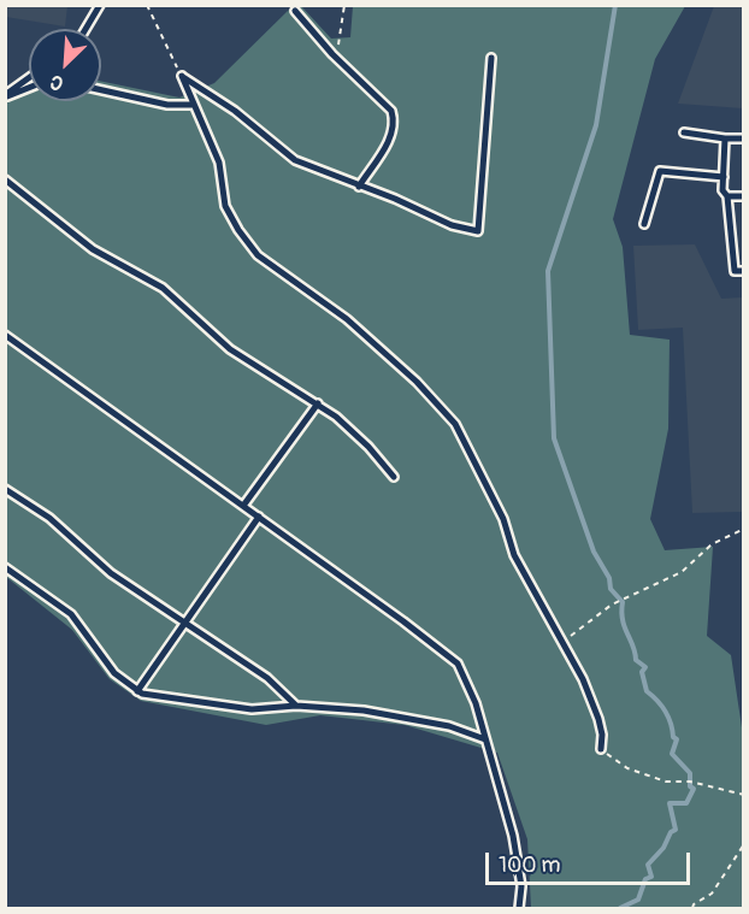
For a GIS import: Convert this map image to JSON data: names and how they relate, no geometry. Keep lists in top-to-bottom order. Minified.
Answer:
{"scale_bar":"100 m","north":"bottom left"}
